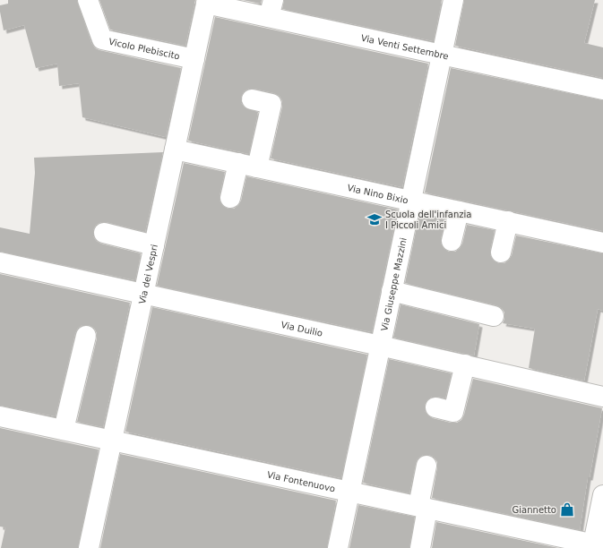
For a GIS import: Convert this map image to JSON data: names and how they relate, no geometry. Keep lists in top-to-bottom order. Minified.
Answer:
{"streets":{"street":["Via Venti Settembre","Vicolo Plebiscito","Via Nino Bixio","Via dei Vespri","Via Giuseppe Mazzini","Via Duilio","Via Fontenuovo"]},"crossings":[["Via Venti Settembre","Via dei Vespri"],["Via Venti Settembre","Via Giuseppe Mazzini"],["Vicolo Plebiscito","Via dei Vespri"],["Via Nino Bixio","Via dei Vespri"],["Via Nino Bixio","Via Giuseppe Mazzini"],["Via dei Vespri","Via Duilio"],["Via dei Vespri","Via Fontenuovo"],["Via Giuseppe Mazzini","Via Duilio"],["Via Giuseppe Mazzini","Via Fontenuovo"]],"places":{"school or university":["Scuola dell'infanzia I Piccoli Amici"],"shop":["Giannetto"]}}
